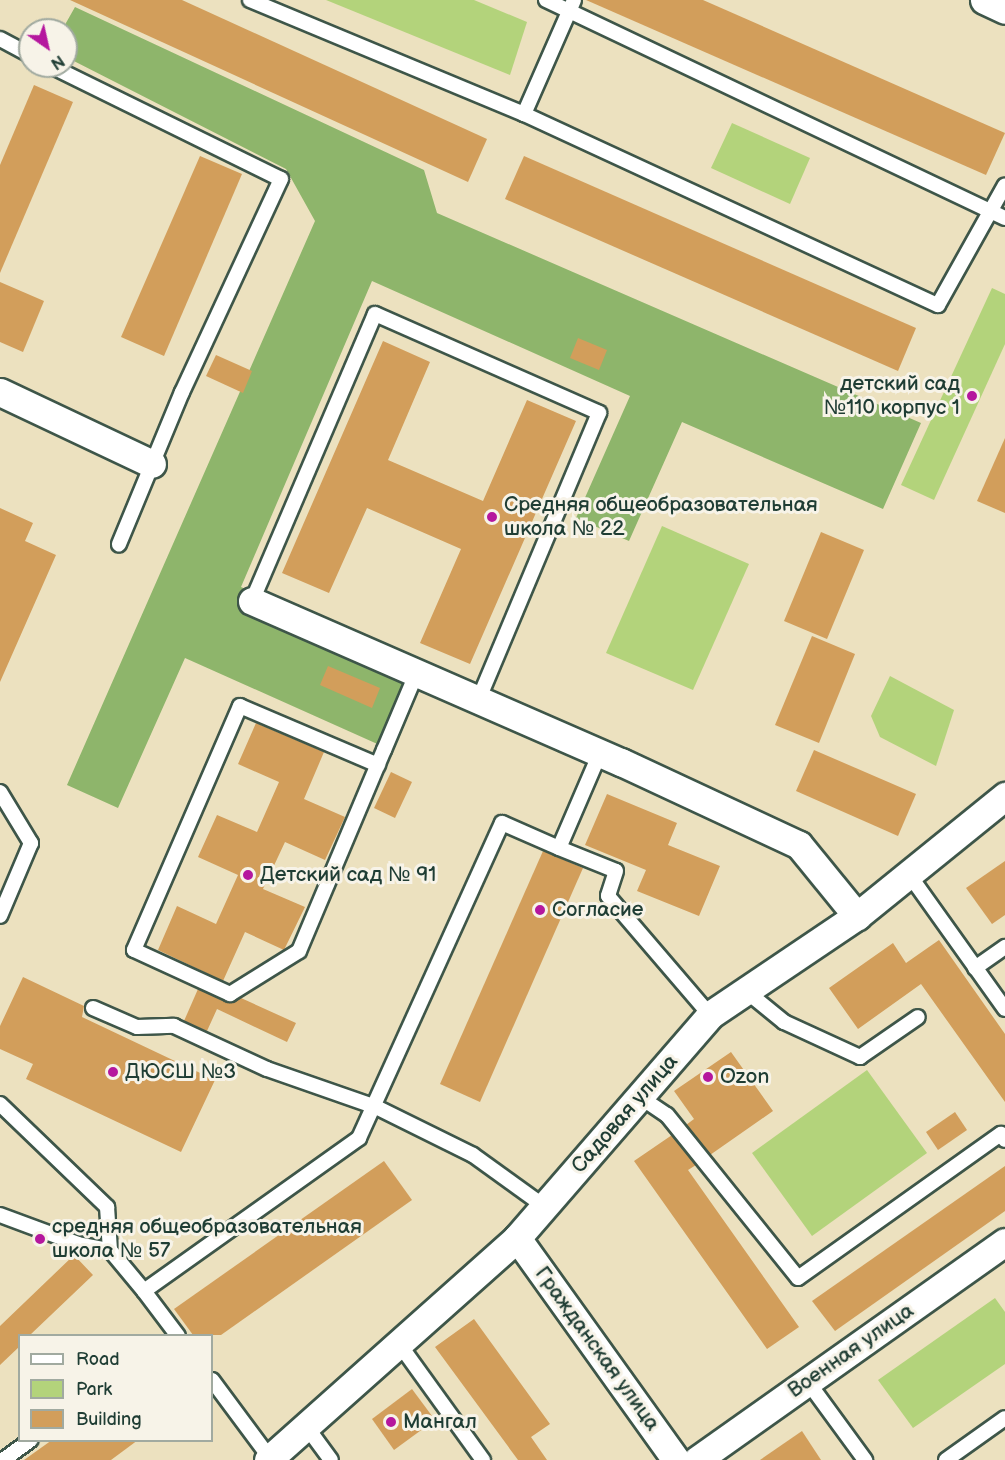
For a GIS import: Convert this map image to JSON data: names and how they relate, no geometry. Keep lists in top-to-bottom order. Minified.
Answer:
{"streets":{"street":["Садовая улица","Гражданская улица","Военная улица"]},"crossings":[["Садовая улица","Гражданская улица"]],"places":["детский сад №110 корпус 1","Средняя общеобразовательная школа № 22","Детский сад № 91","Согласие","ДЮСШ №3","Ozon","средняя общеобразовательная школа № 57","Мангал"],"legend":["Road","Park","Building"],"north":"bottom right"}
